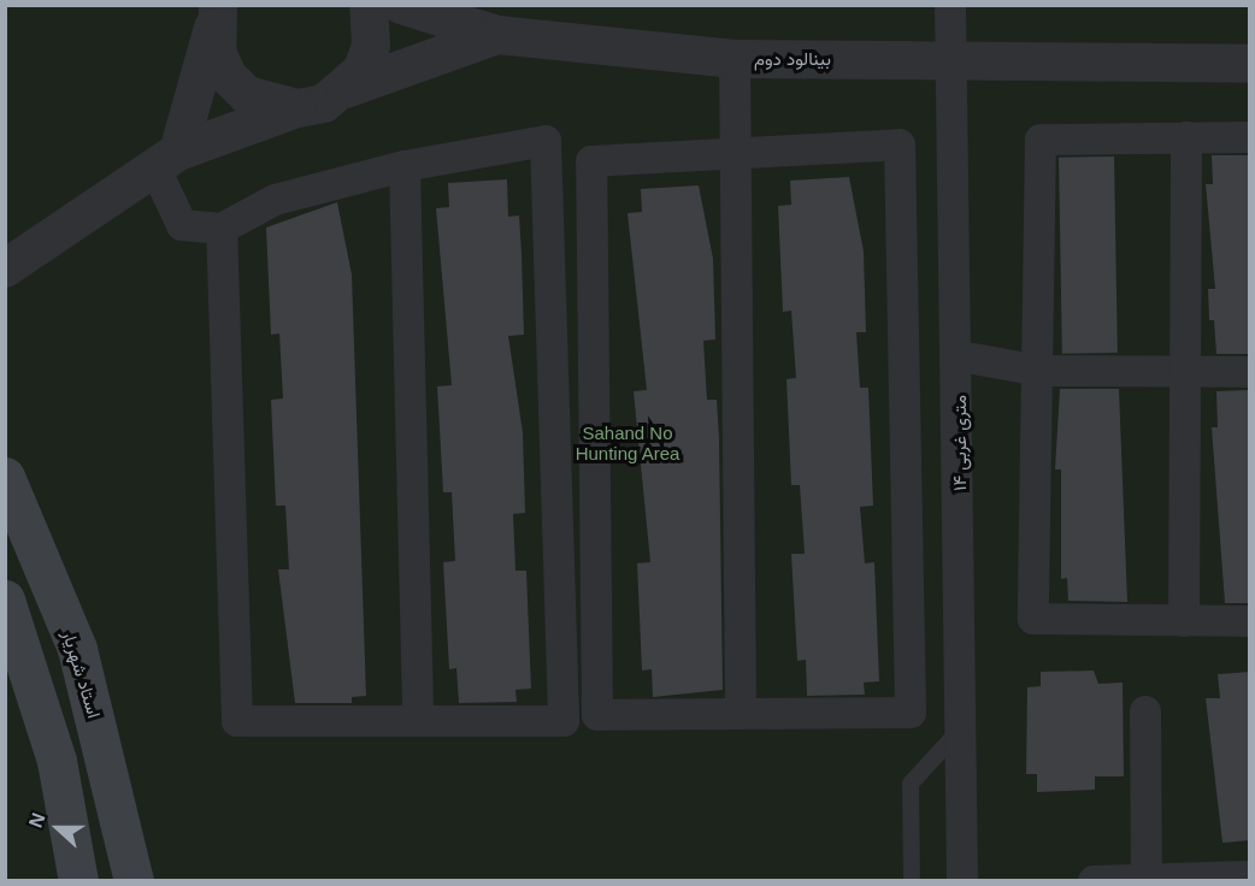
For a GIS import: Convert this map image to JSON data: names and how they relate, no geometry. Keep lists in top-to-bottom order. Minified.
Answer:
{"streets":{"main road":["استاد شهریار"],"street":["بینالود دوم","۱۴ متری غربی"]},"crossings":[["بینالود دوم","۱۴ متری غربی"]],"parks":["Sahand No Hunting Area"],"north":"left"}
